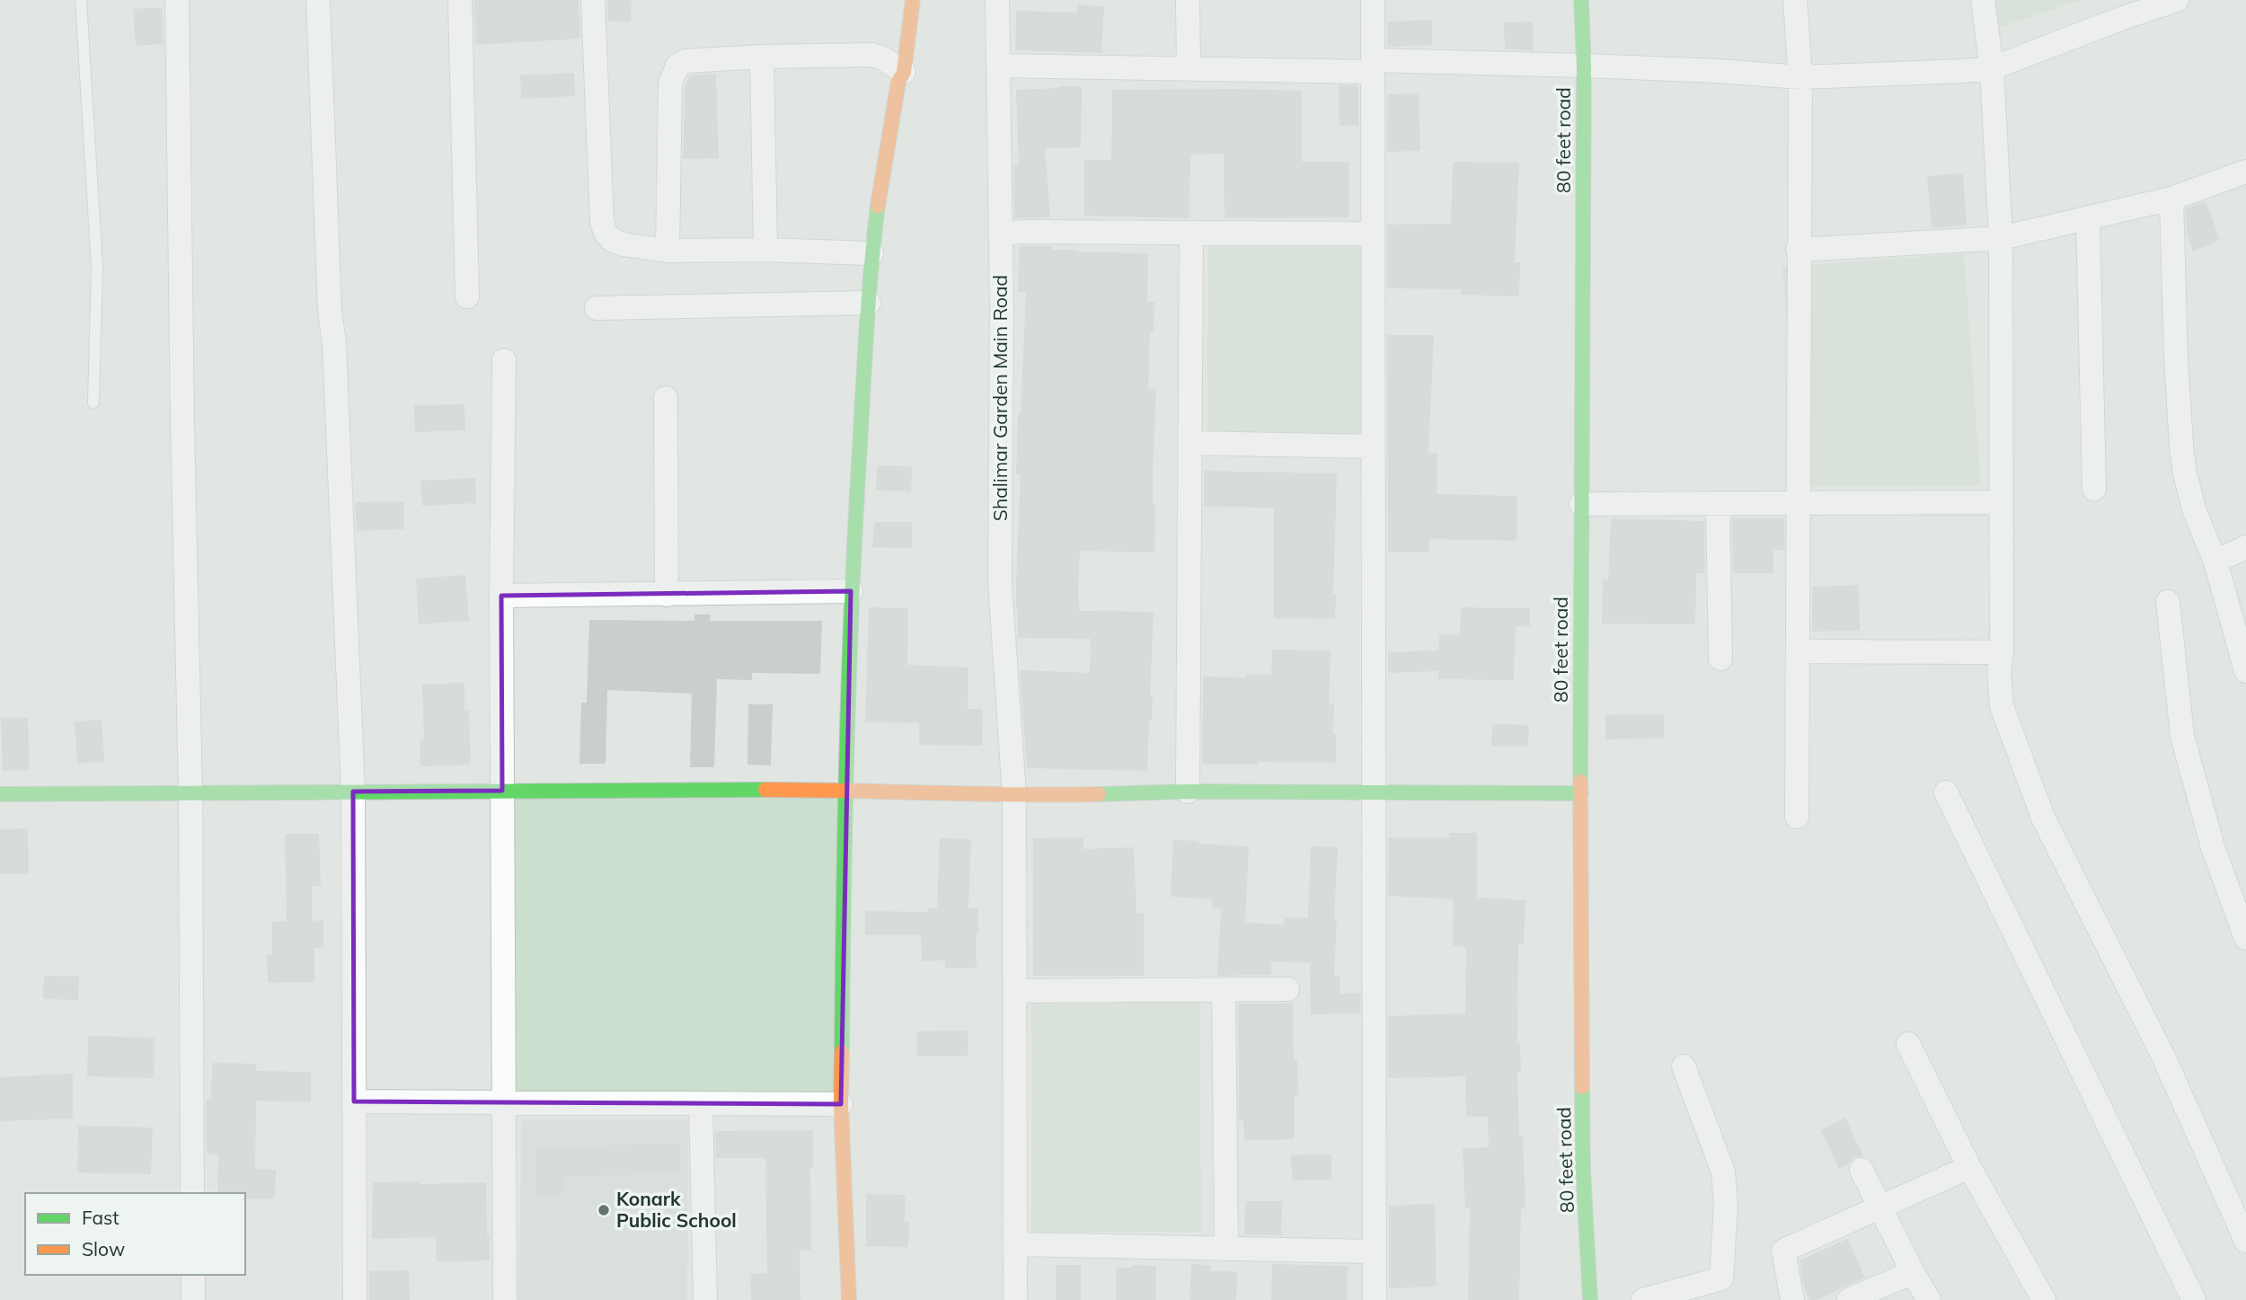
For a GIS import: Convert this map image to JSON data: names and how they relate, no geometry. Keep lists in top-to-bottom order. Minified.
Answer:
{"streets":{"street":["80 feet road","Shalimar Garden Main Road"]},"places":["Konark Public School"],"legend":["Fast","Slow"]}
